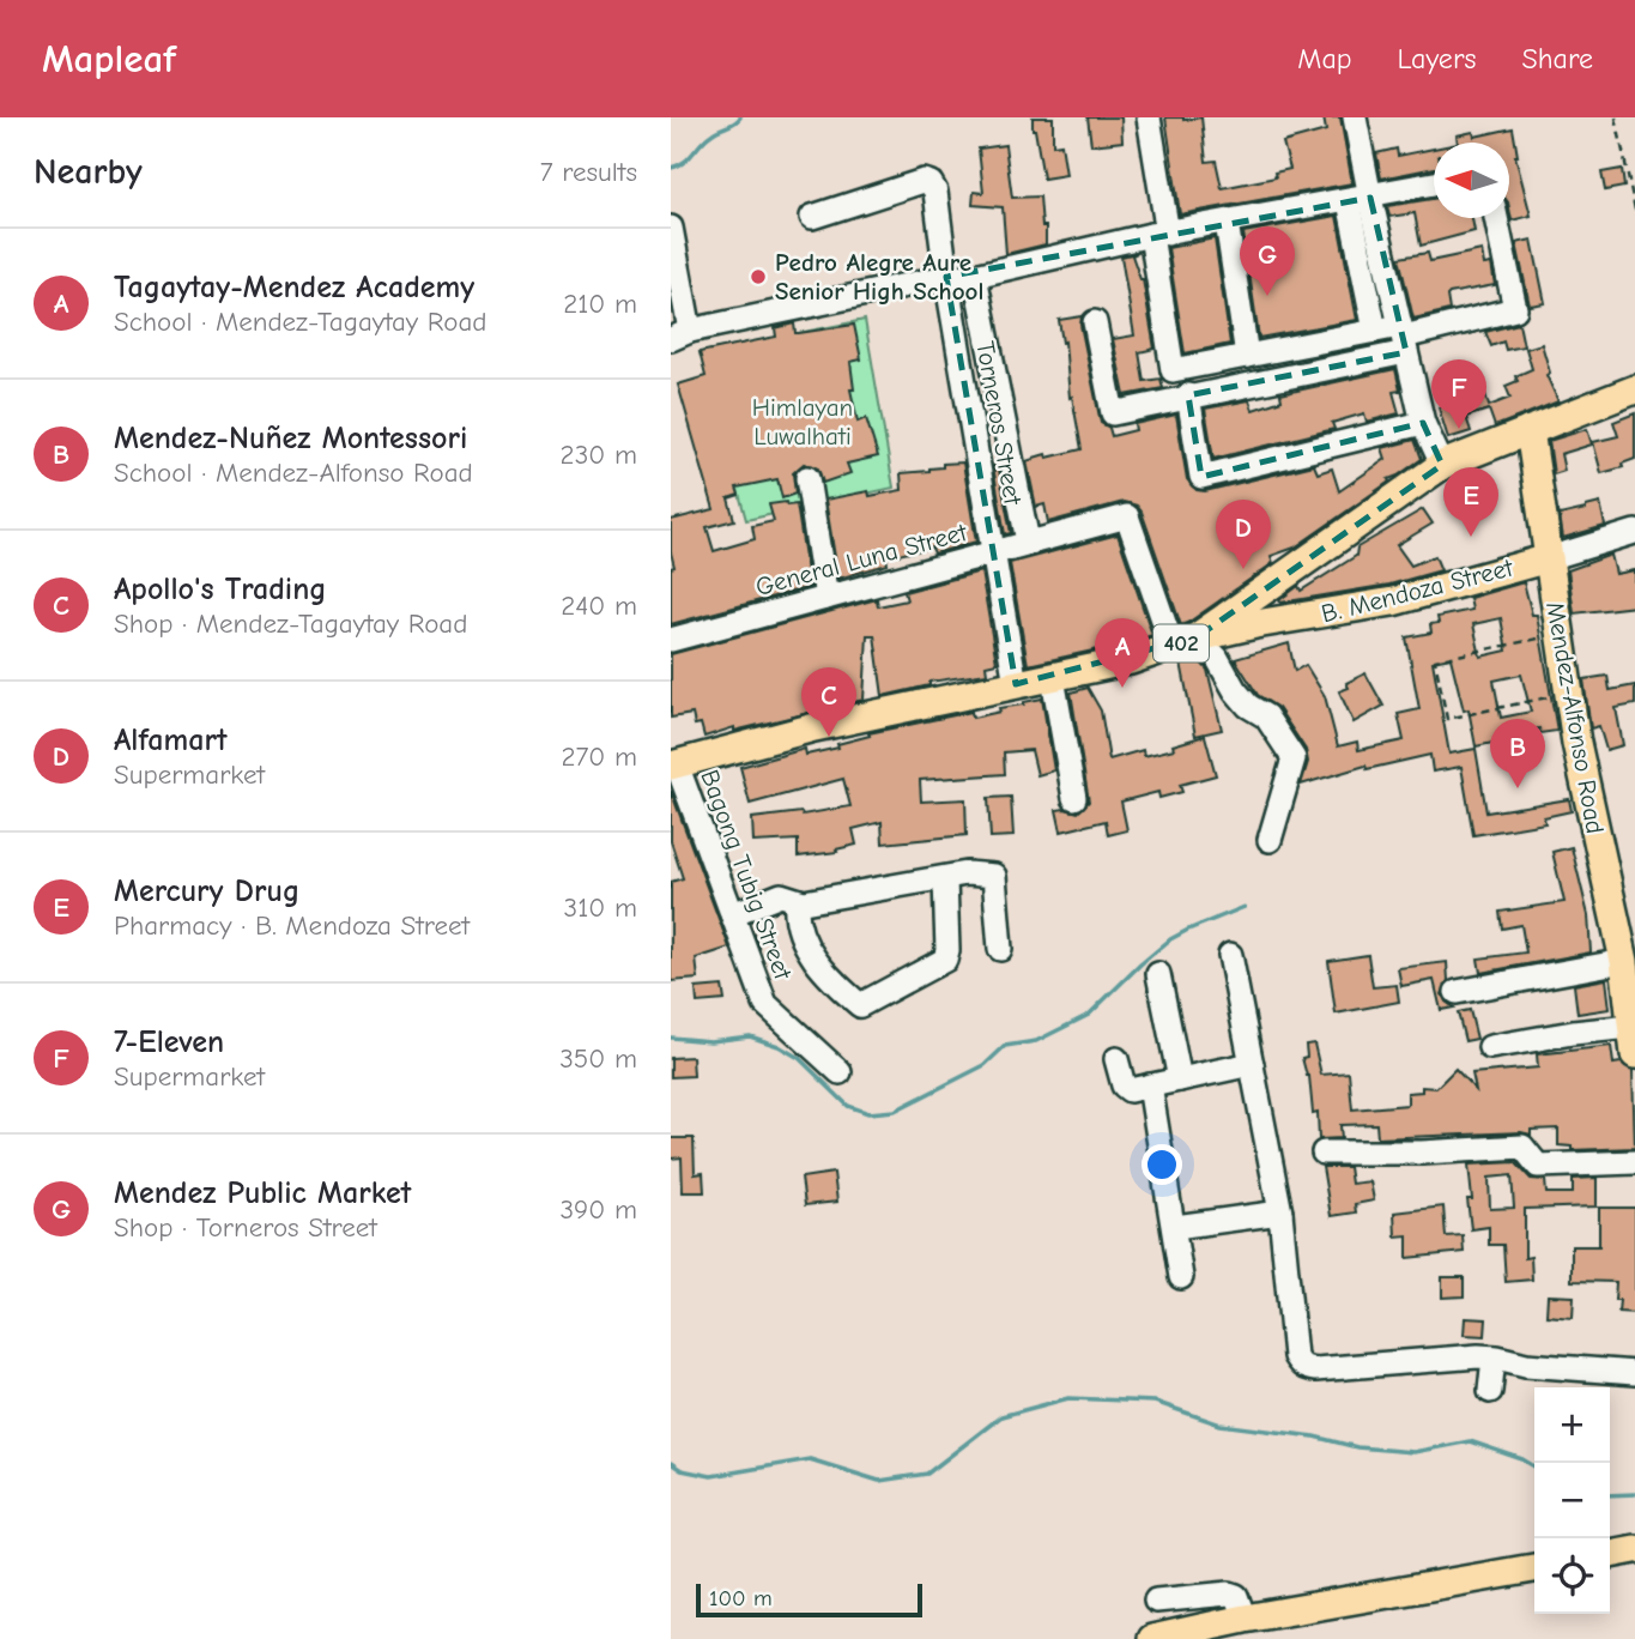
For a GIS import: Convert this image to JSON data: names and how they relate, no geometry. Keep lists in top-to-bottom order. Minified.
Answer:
{"streets":{"main road":["B. Mendoza Street","402","Mendez-Alfonso Road"],"street":["Torneros Street","General Luna Street","Bagong Tubig Street"]},"crossings":[["Torneros Street","General Luna Street"],["Torneros Street","402"],["General Luna Street","B. Mendoza Street"],["General Luna Street","402"],["B. Mendoza Street","402"],["B. Mendoza Street","Mendez-Alfonso Road"],["402","Mendez-Alfonso Road"],["402","Bagong Tubig Street"]],"parks":["Himlayan Luwalhati"],"places":["Pedro Alegre Aure Senior High School"],"scale_bar":"100 m","north":"left","page":{"header":"Mapleaf","nav":["Map","Layers","Share"],"heading":["Nearby","7 results"],"list":[{"mark":"A","name":"Tagaytay-Mendez Academy","note":"School · Mendez-Tagaytay Road","value":"210 m"},{"mark":"B","name":"Mendez-Nuñez Montessori","note":"School · Mendez-Alfonso Road","value":"230 m"},{"mark":"C","name":"Apollo's Trading","note":"Shop · Mendez-Tagaytay Road","value":"240 m"},{"mark":"D","name":"Alfamart","note":"Supermarket","value":"270 m"},{"mark":"E","name":"Mercury Drug","note":"Pharmacy · B. Mendoza Street","value":"310 m"},{"mark":"F","name":"7-Eleven","note":"Supermarket","value":"350 m"},{"mark":"G","name":"Mendez Public Market","note":"Shop · Torneros Street","value":"390 m"}],"pins":["G","F","E","D","A","C","B"],"map_buttons":["+","−"],"scale":"100 m"}}
